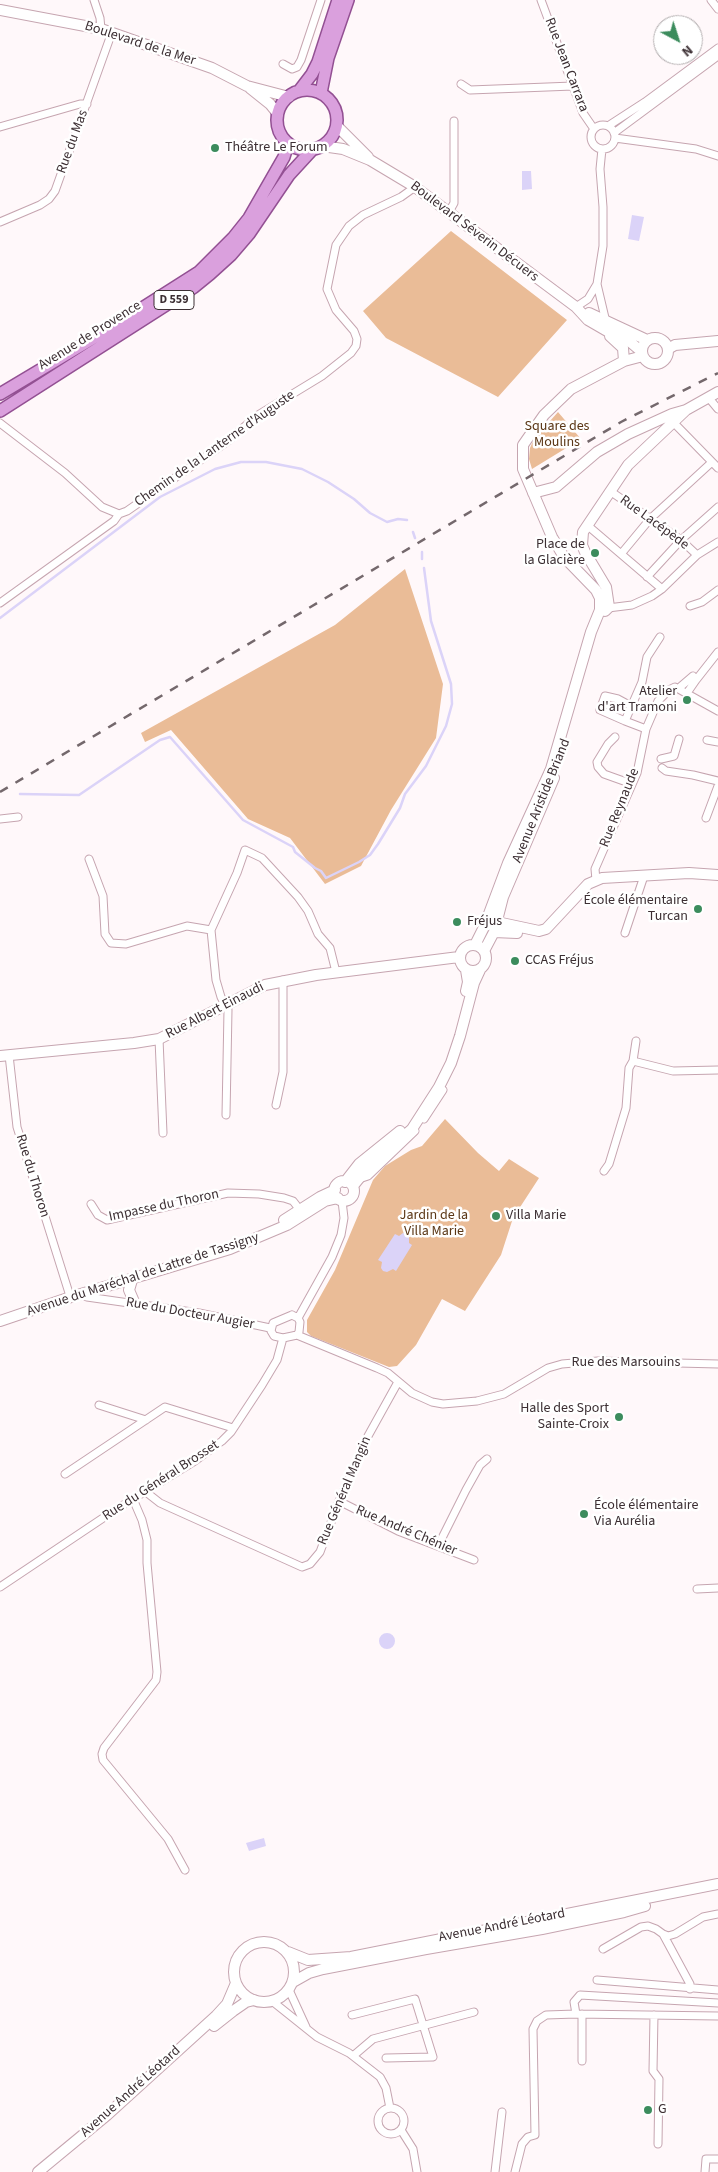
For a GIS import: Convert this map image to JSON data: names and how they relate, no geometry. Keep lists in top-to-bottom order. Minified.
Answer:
{"streets":{"main road":["Boulevard de la Mer","Boulevard Séverin Décuers","D 559","Avenue de Provence","Avenue Aristide Briand","Rue Albert Einaudi","Avenue du Maréchal de Lattre de Tassigny","Avenue André Léotard"],"street":["Rue Jean Carrara","Rue du Mas","Chemin de la Lanterne d'Auguste","Rue Lacépède","Rue Reynaude","Rue du Thoron","Impasse du Thoron","Rue du Docteur Augier","Rue des Marsouins","Rue du Général Brosset","Rue Général Mangin","Rue André Chénier"]},"crossings":[["Boulevard de la Mer","Rue du Mas"],["Boulevard de la Mer","Boulevard Séverin Décuers"],["Boulevard de la Mer","Avenue de Provence"],["Boulevard Séverin Décuers","Avenue de Provence"],["Boulevard Séverin Décuers","Chemin de la Lanterne d'Auguste"],["Avenue Aristide Briand","Rue Albert Einaudi"],["Rue Albert Einaudi","Rue du Thoron"],["Rue du Thoron","Avenue du Maréchal de Lattre de Tassigny"],["Impasse du Thoron","Avenue du Maréchal de Lattre de Tassigny"],["Avenue du Maréchal de Lattre de Tassigny","Rue du Docteur Augier"],["Rue du Docteur Augier","Rue du Général Brosset"],["Rue des Marsouins","Rue Général Mangin"],["Rue du Général Brosset","Rue Général Mangin"],["Rue Général Mangin","Rue André Chénier"]],"parks":["Square des Moulins","Jardin de la Villa Marie"],"places":["Théâtre Le Forum","Place de la Glacière","Atelier d'art Tramoni","École élémentaire Turcan","Fréjus","CCAS Fréjus","Villa Marie","Halle des Sport Sainte-Croix","École élémentaire Via Aurélia","G"],"north":"bottom right"}
